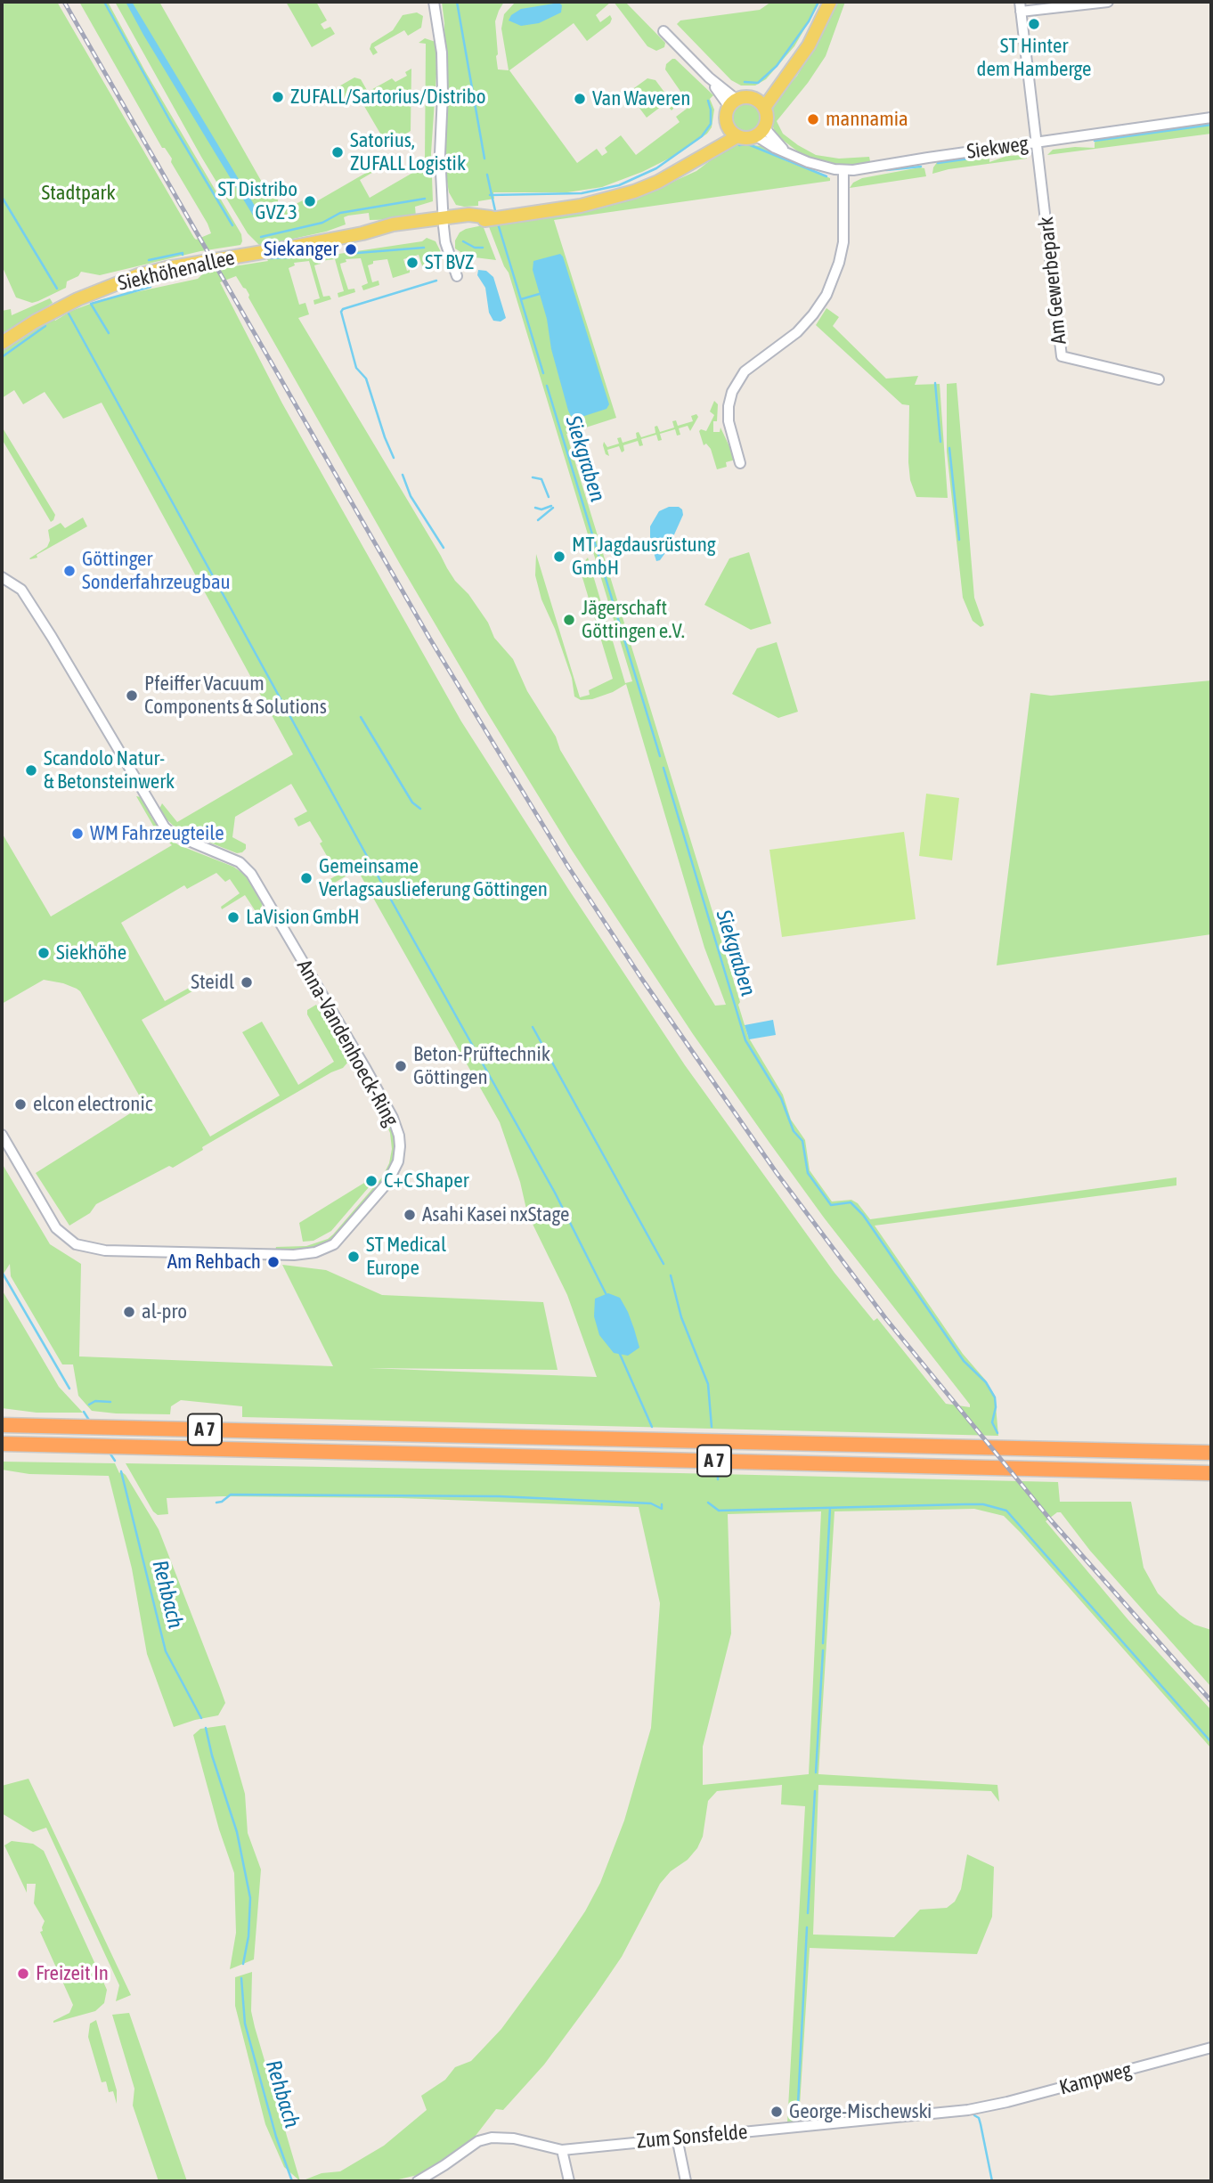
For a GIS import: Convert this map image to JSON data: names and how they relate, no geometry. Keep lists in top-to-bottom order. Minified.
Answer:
{"streets":{"highway":["A 7"],"main road":["Siekhöhenallee"],"street":["Siekweg","Am Gewerbepark","Anna-Vandenhoeck-Ring","Kampweg","Zum Sonsfelde"]},"crossings":[["Siekweg","Am Gewerbepark"],["Kampweg","Zum Sonsfelde"]],"water":["Siekgraben","Rehbach"],"parks":["Stadtpark"],"places":["ST Hinter dem Hamberge","ZUFALL/Sartorius/Distribo","Van Waveren","mannamia","Satorius, ZUFALL Logistik","ST Distribo GVZ 3","Siekanger","ST BVZ","MT Jagdausrüstung GmbH","Göttinger Sonderfahrzeugbau","Jägerschaft Göttingen e.V.","Pfeiffer Vacuum Components & Solutions","Scandolo Natur- & Betonsteinwerk","WM Fahrzeugteile","Gemeinsame Verlagsauslieferung Göttingen","LaVision GmbH","Siekhöhe","Steidl","Beton-Prüftechnik Göttingen","elcon electronic","C+C Shaper","Asahi Kasei nxStage","ST Medical Europe","Am Rehbach","al-pro","Freizeit In","George-Mischewski"]}
